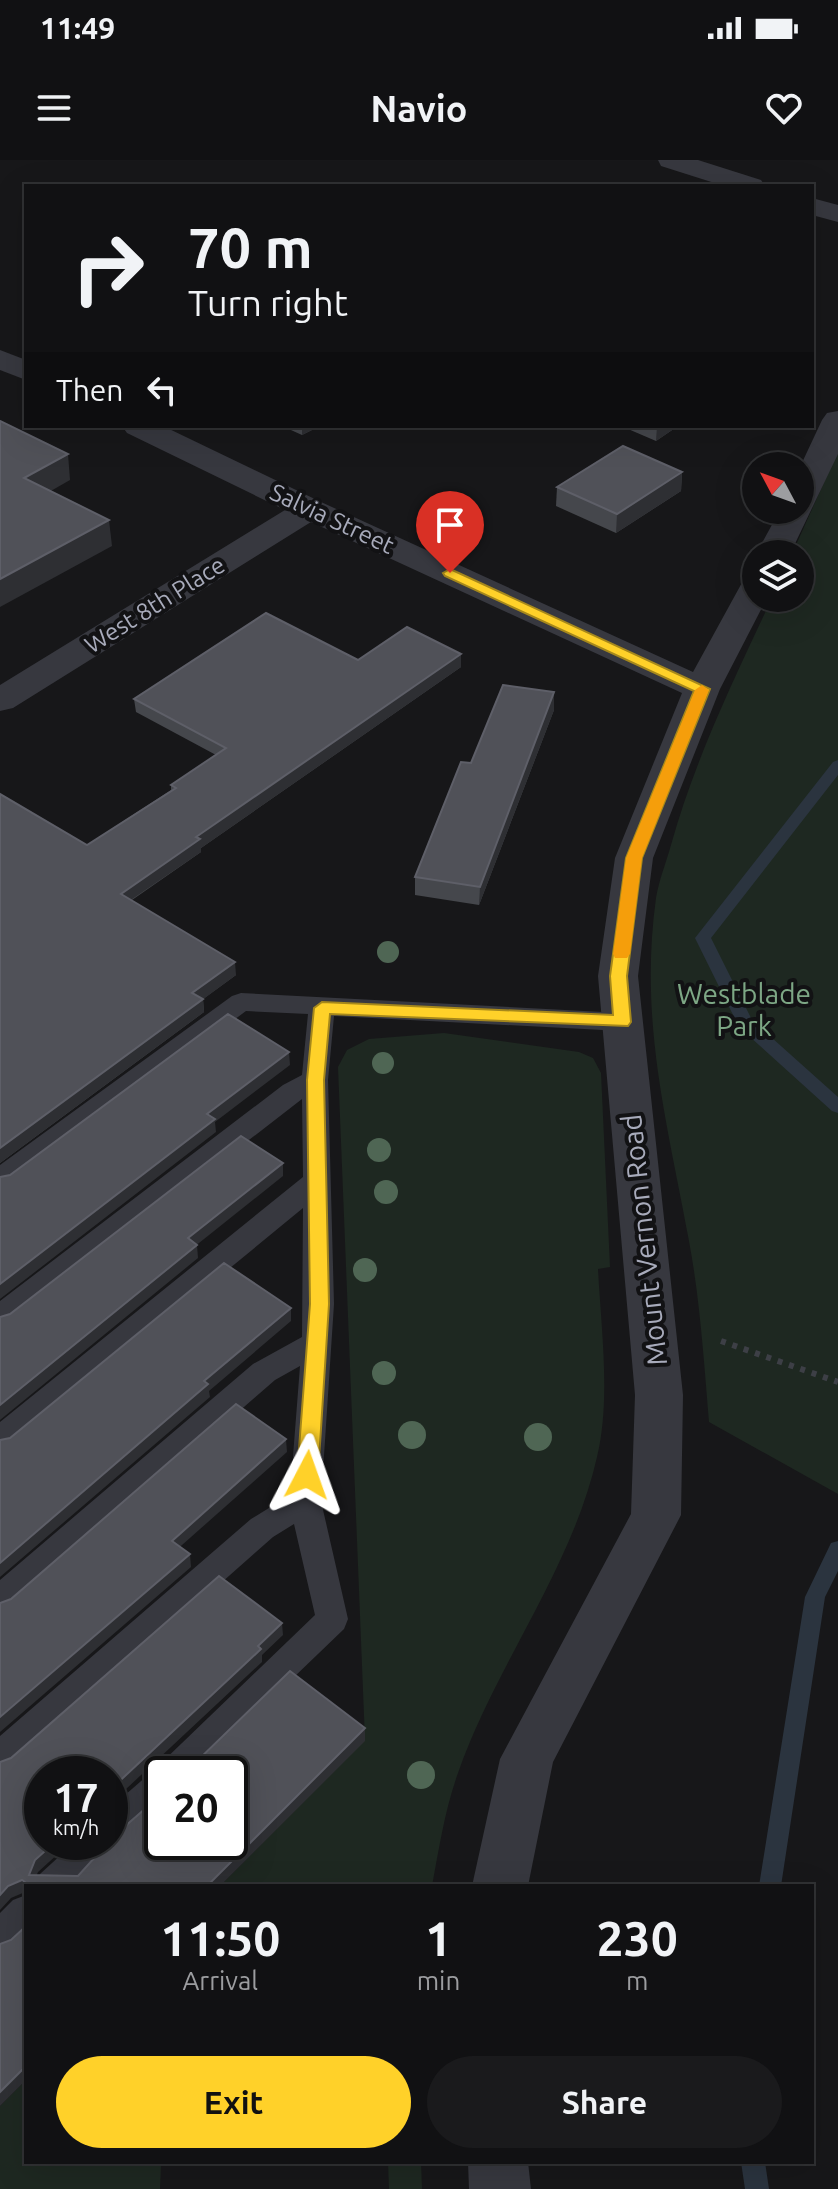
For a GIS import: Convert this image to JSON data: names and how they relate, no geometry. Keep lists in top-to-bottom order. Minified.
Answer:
{"streets":{"street":["Salvia Street","West 8th Place","Mount Vernon Road"]},"crossings":[["Salvia Street","West 8th Place"],["Salvia Street","Mount Vernon Road"]],"parks":["Westblade Park"],"north":"top left","page":{"status":"11:49","header":"Navio","turn":["70 m","Turn right"],"then":"Then","speed":"17 km/h","limit":"20","eta":["11:50","Arrival","1","min","230","m"],"buttons":["Exit","Share"]}}
